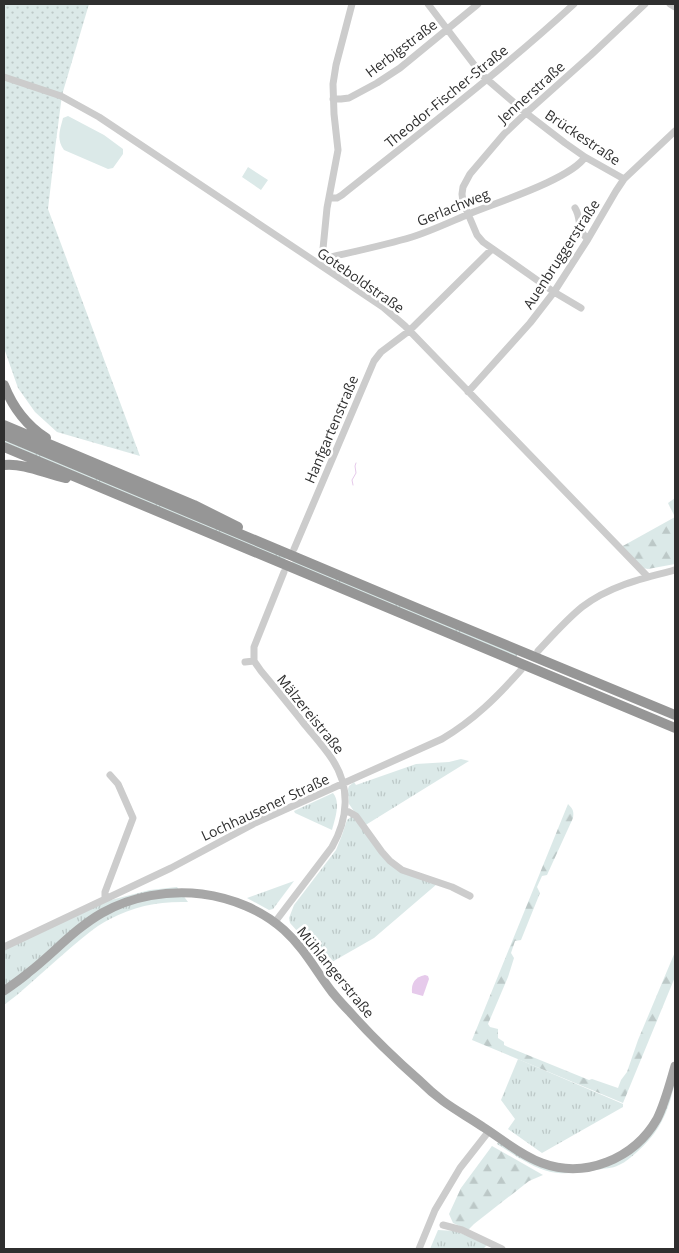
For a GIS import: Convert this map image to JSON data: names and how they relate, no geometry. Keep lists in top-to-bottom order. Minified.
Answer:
{"streets":{"main road":["Mühlangerstraße"],"street":["Herbigstraße","Jennerstraße","Theodor-Fischer-Straße","Brückestraße","Gerlachweg","Auenbruggerstraße","Goteboldstraße","Hanfgartenstraße","Mälzereistraße","Lochhausener Straße"]},"crossings":[["Herbigstraße","Brückestraße"],["Jennerstraße","Brückestraße"],["Jennerstraße","Gerlachweg"],["Jennerstraße","Auenbruggerstraße"],["Jennerstraße","Hanfgartenstraße"],["Theodor-Fischer-Straße","Brückestraße"],["Brückestraße","Gerlachweg"],["Brückestraße","Auenbruggerstraße"],["Gerlachweg","Goteboldstraße"],["Auenbruggerstraße","Goteboldstraße"],["Goteboldstraße","Hanfgartenstraße"],["Mälzereistraße","Lochhausener Straße"],["Mälzereistraße","Mühlangerstraße"]]}
